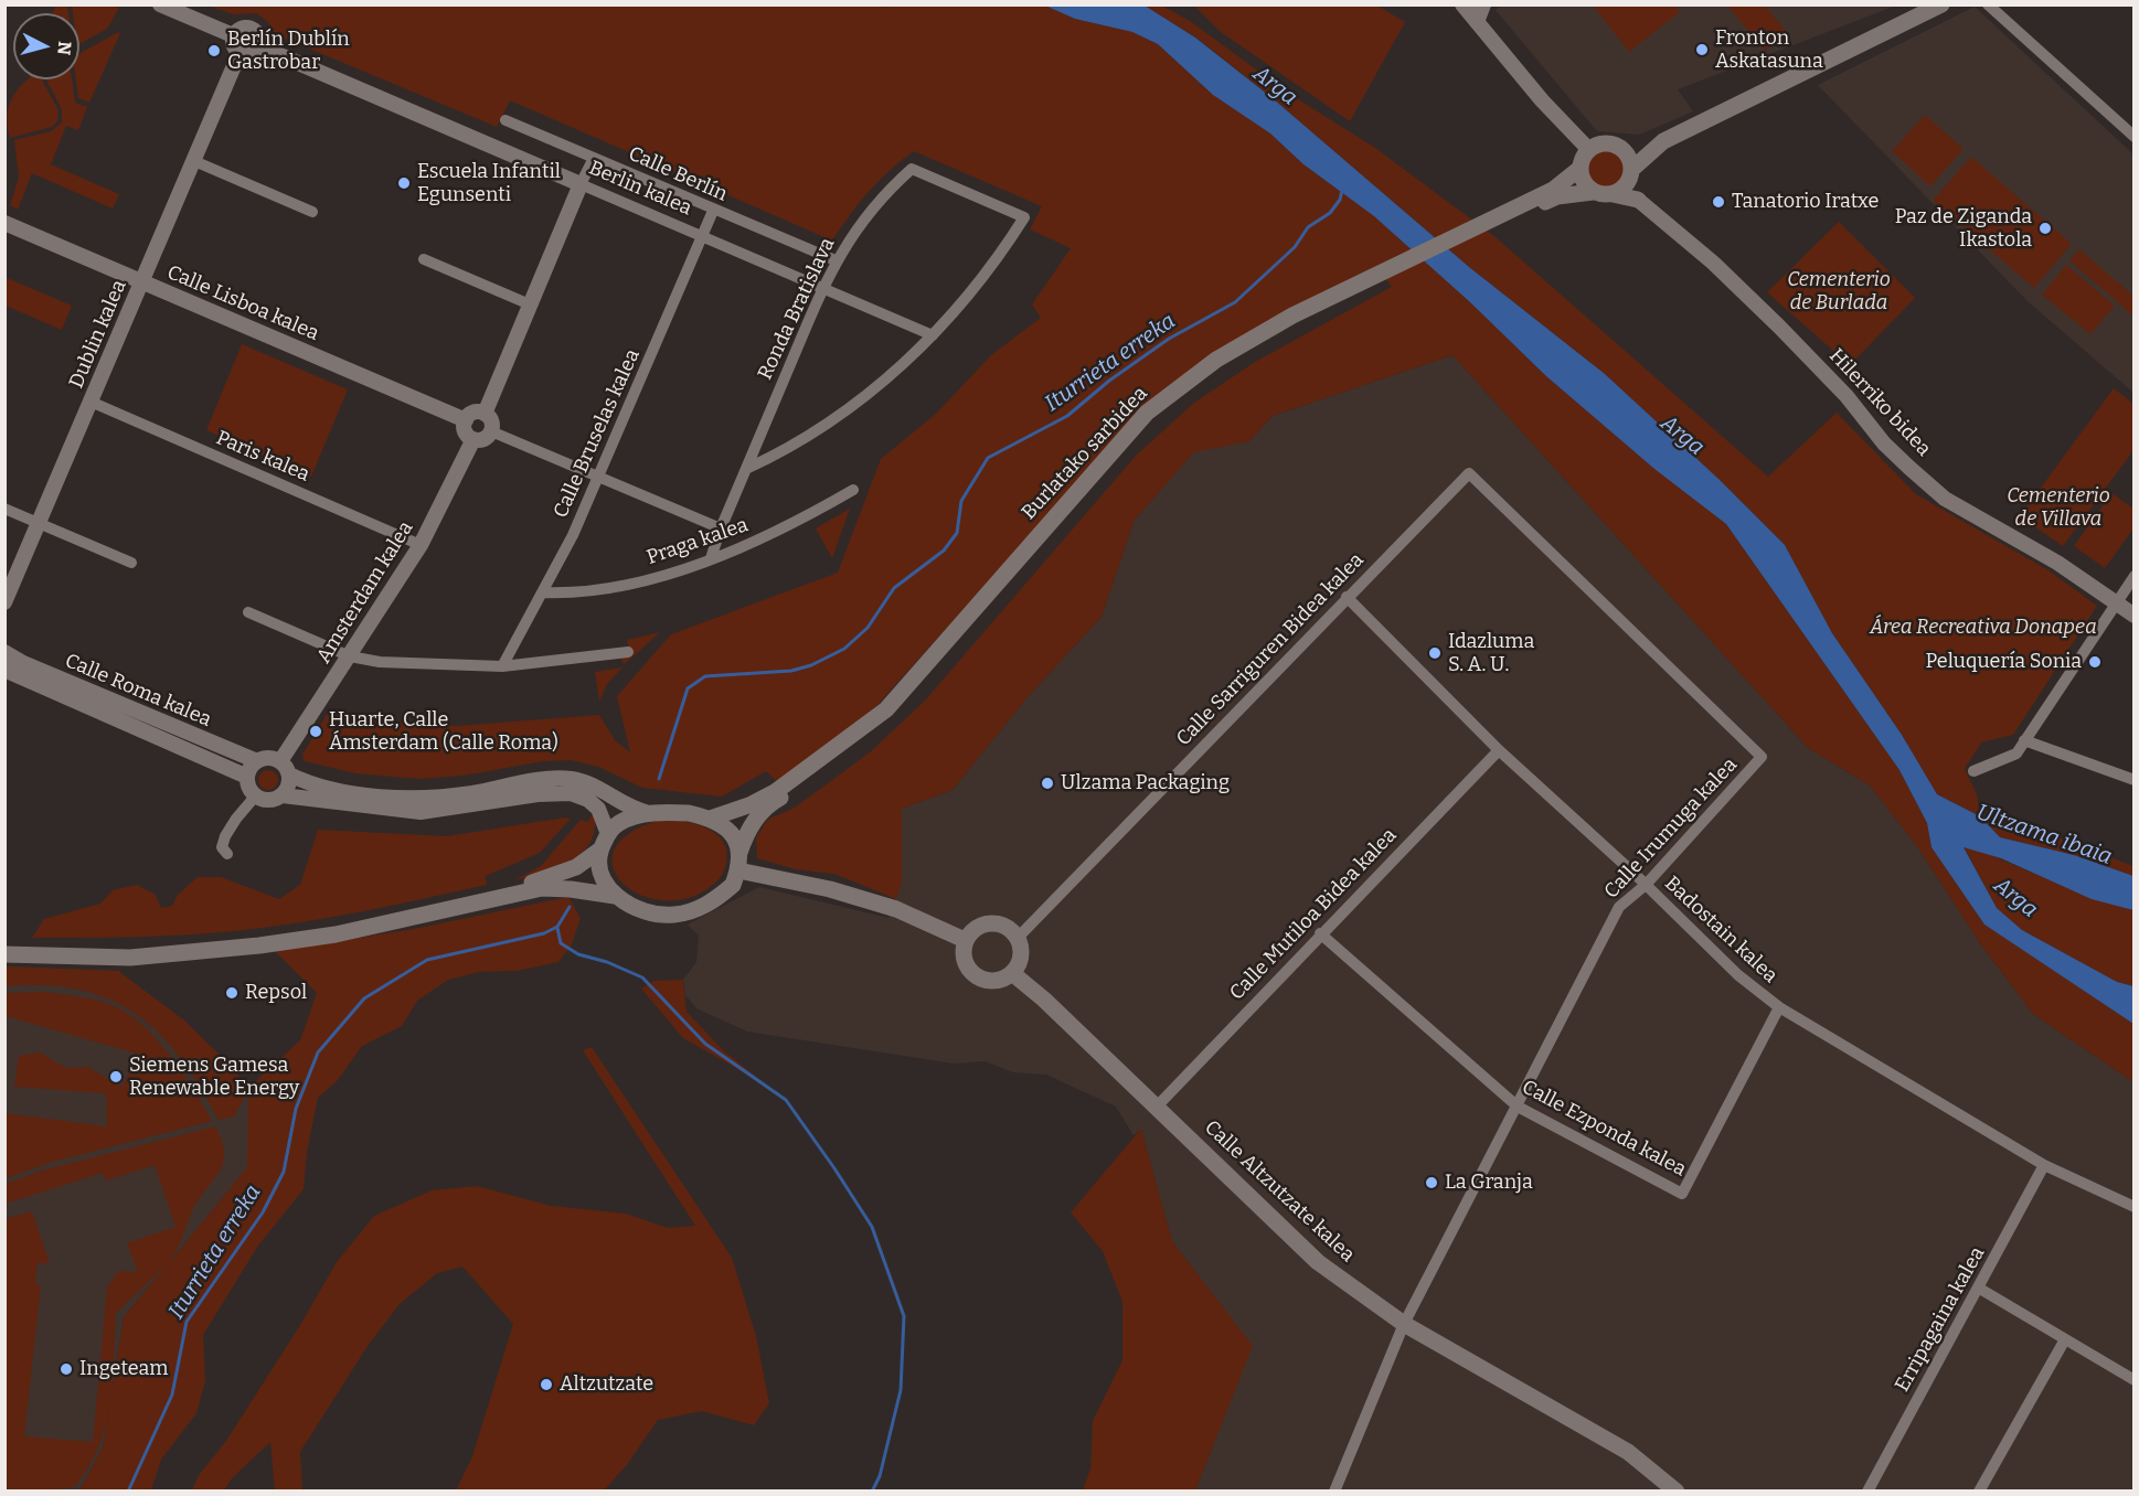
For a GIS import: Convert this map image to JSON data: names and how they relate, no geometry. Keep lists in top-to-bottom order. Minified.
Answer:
{"streets":{"main road":["Hilerriko bidea","Burlatako sarbidea","Calle Altzutzate kalea"],"street":["Calle Berlín","Berlin kalea","Calle Lisboa kalea","Ronda Bratislava","Dublin kalea","Calle Bruselas kalea","Paris kalea","Praga kalea","Amsterdam kalea","Calle Sarriguren Bidea kalea","Calle Roma kalea","Calle Irumuga kalea","Calle Mutiloa Bidea kalea","Badostain kalea","Calle Ezponda kalea","Erripagaina kalea"]},"crossings":[["Calle Berlín","Ronda Bratislava"],["Calle Berlín","Calle Bruselas kalea"],["Berlin kalea","Ronda Bratislava"],["Berlin kalea","Dublin kalea"],["Berlin kalea","Calle Bruselas kalea"],["Calle Lisboa kalea","Dublin kalea"],["Calle Lisboa kalea","Amsterdam kalea"],["Ronda Bratislava","Praga kalea"],["Dublin kalea","Paris kalea"],["Hilerriko bidea","Burlatako sarbidea"],["Calle Bruselas kalea","Praga kalea"],["Paris kalea","Amsterdam kalea"],["Amsterdam kalea","Calle Roma kalea"],["Calle Sarriguren Bidea kalea","Calle Irumuga kalea"],["Calle Sarriguren Bidea kalea","Badostain kalea"],["Calle Sarriguren Bidea kalea","Calle Altzutzate kalea"],["Calle Irumuga kalea","Badostain kalea"],["Calle Irumuga kalea","Calle Ezponda kalea"],["Calle Irumuga kalea","Calle Altzutzate kalea"],["Calle Mutiloa Bidea kalea","Badostain kalea"],["Calle Mutiloa Bidea kalea","Calle Ezponda kalea"],["Calle Mutiloa Bidea kalea","Calle Altzutzate kalea"],["Badostain kalea","Calle Ezponda kalea"],["Badostain kalea","Erripagaina kalea"]],"water":["Arga","Iturrieta erreka","Ultzama ibaia"],"parks":["Cementerio de Burlada","Cementerio de Villava","Área Recreativa Donapea"],"places":["Fronton Askatasuna","Berlín Dublín Gastrobar","Escuela Infantil Egunsenti","Tanatorio Iratxe","Paz de Ziganda Ikastola","Idazluma S. A. U.","Peluquería Sonia","Huarte, Calle Ámsterdam (Calle Roma)","Ulzama Packaging","Repsol","Siemens Gamesa Renewable Energy","La Granja","Ingeteam","Altzutzate"],"north":"right"}
